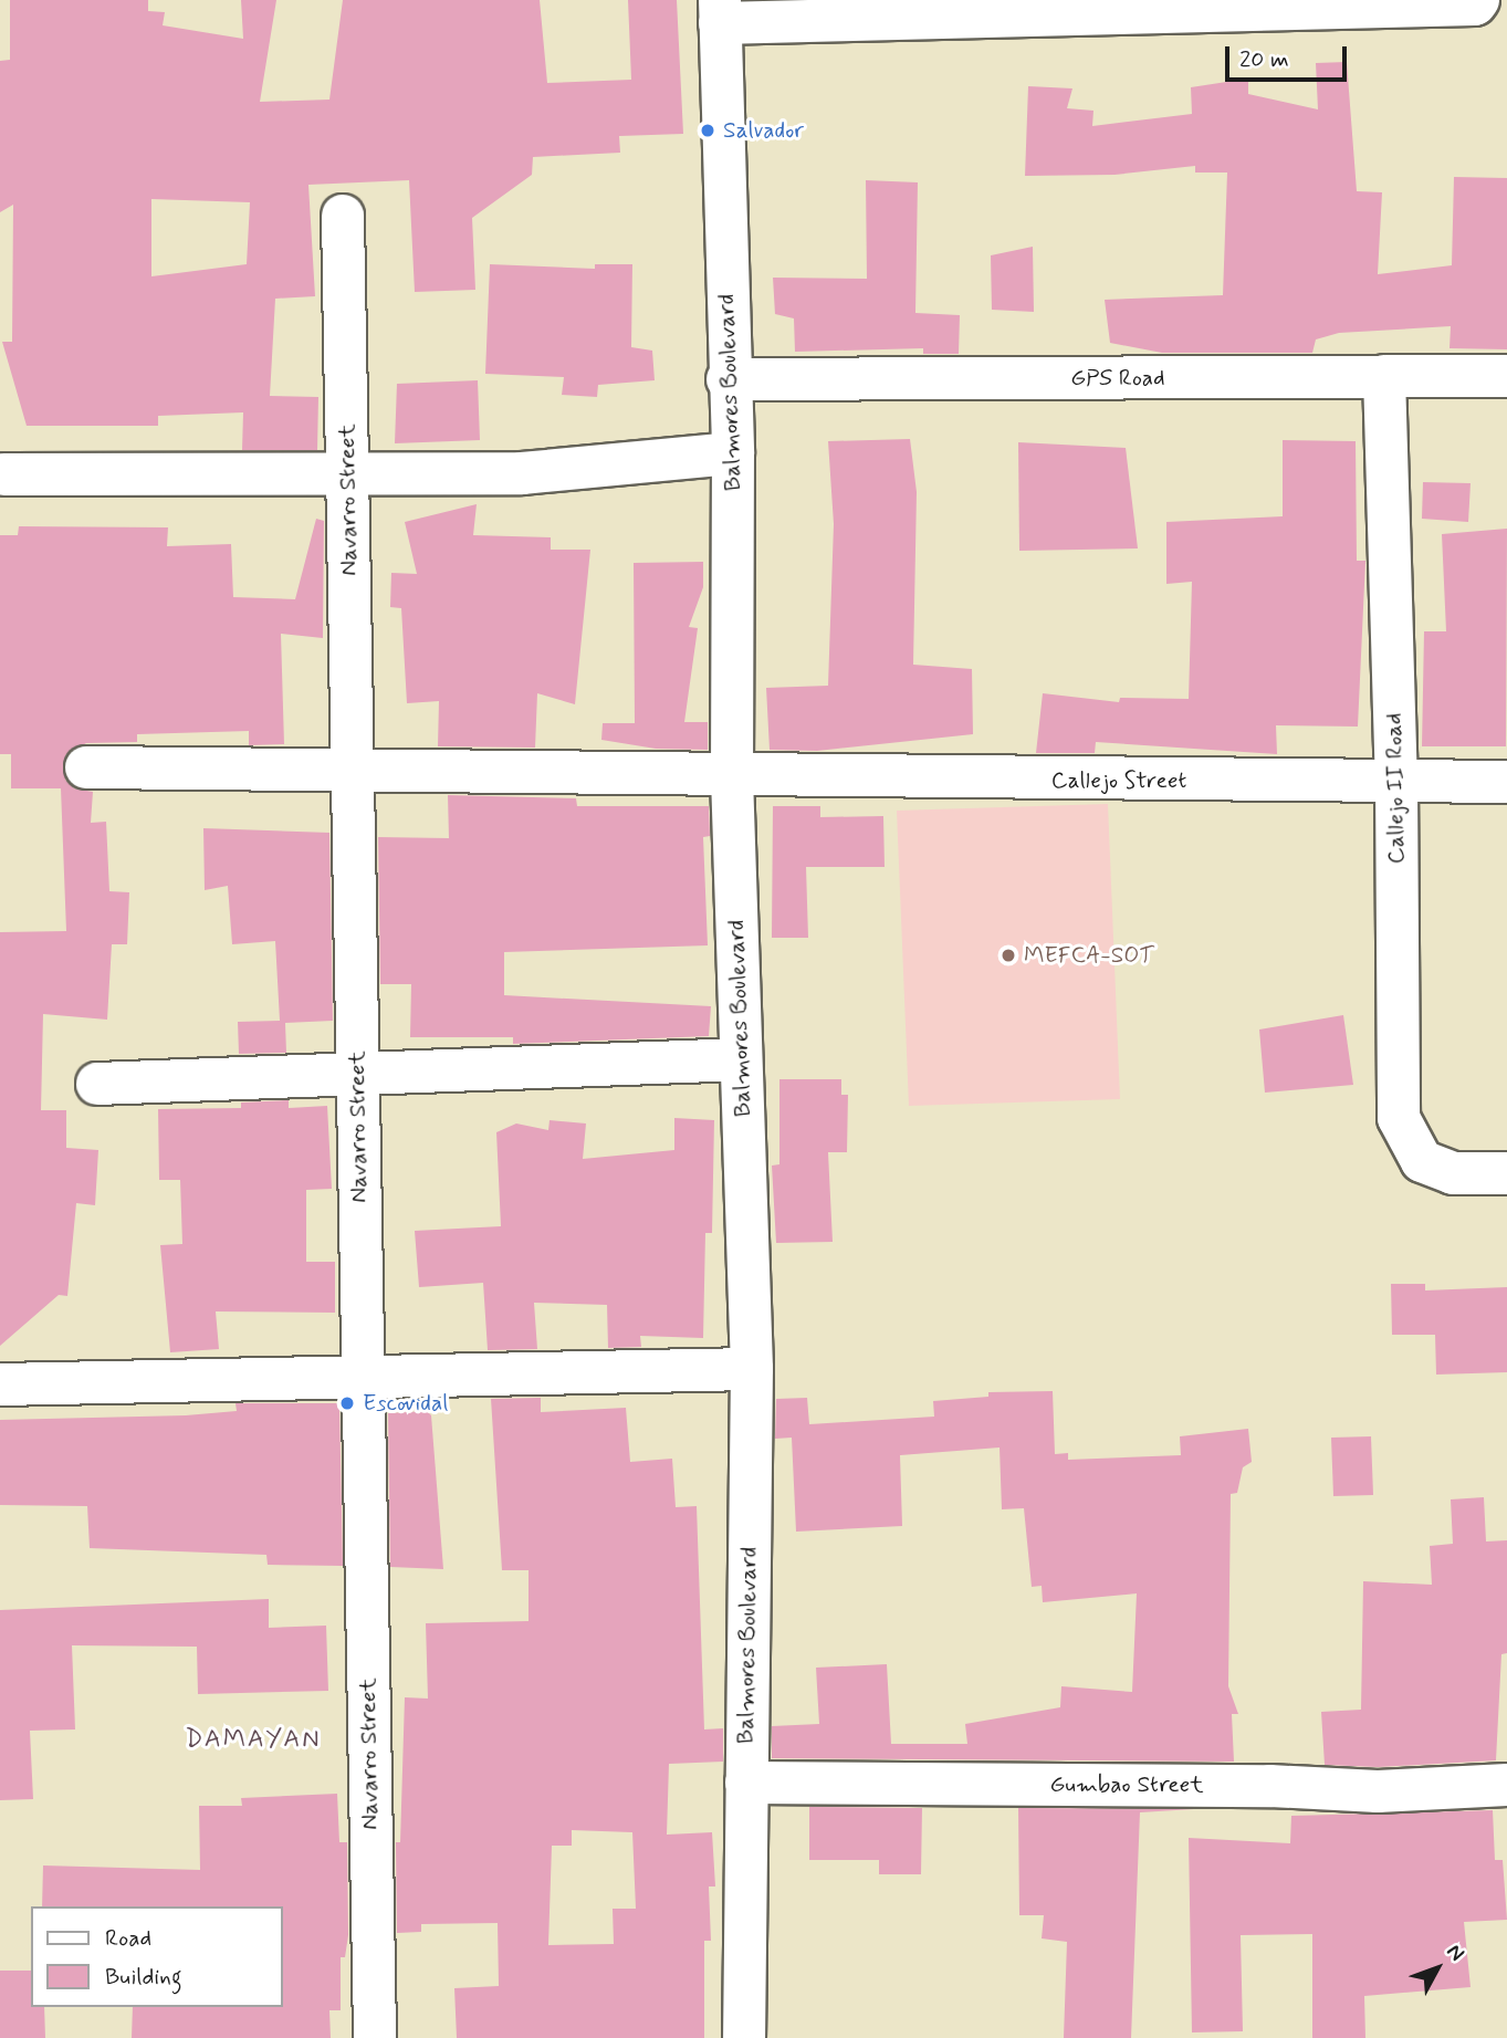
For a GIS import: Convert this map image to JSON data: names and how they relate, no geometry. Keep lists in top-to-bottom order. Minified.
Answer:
{"streets":{"street":["GPS Road","Balmores Boulevard","Navarro Street","Callejo Street","Callejo II Road","Gumbao Street"]},"crossings":[["GPS Road","Balmores Boulevard"],["GPS Road","Callejo II Road"],["Balmores Boulevard","Callejo Street"],["Balmores Boulevard","Gumbao Street"],["Navarro Street","Callejo Street"],["Callejo Street","Callejo II Road"]],"districts":["DAMAYAN"],"places":["Salvador","MEFCA-SOT","Escovidal"],"legend":["Road","Building"],"scale_bar":"20 m","north":"top right"}
